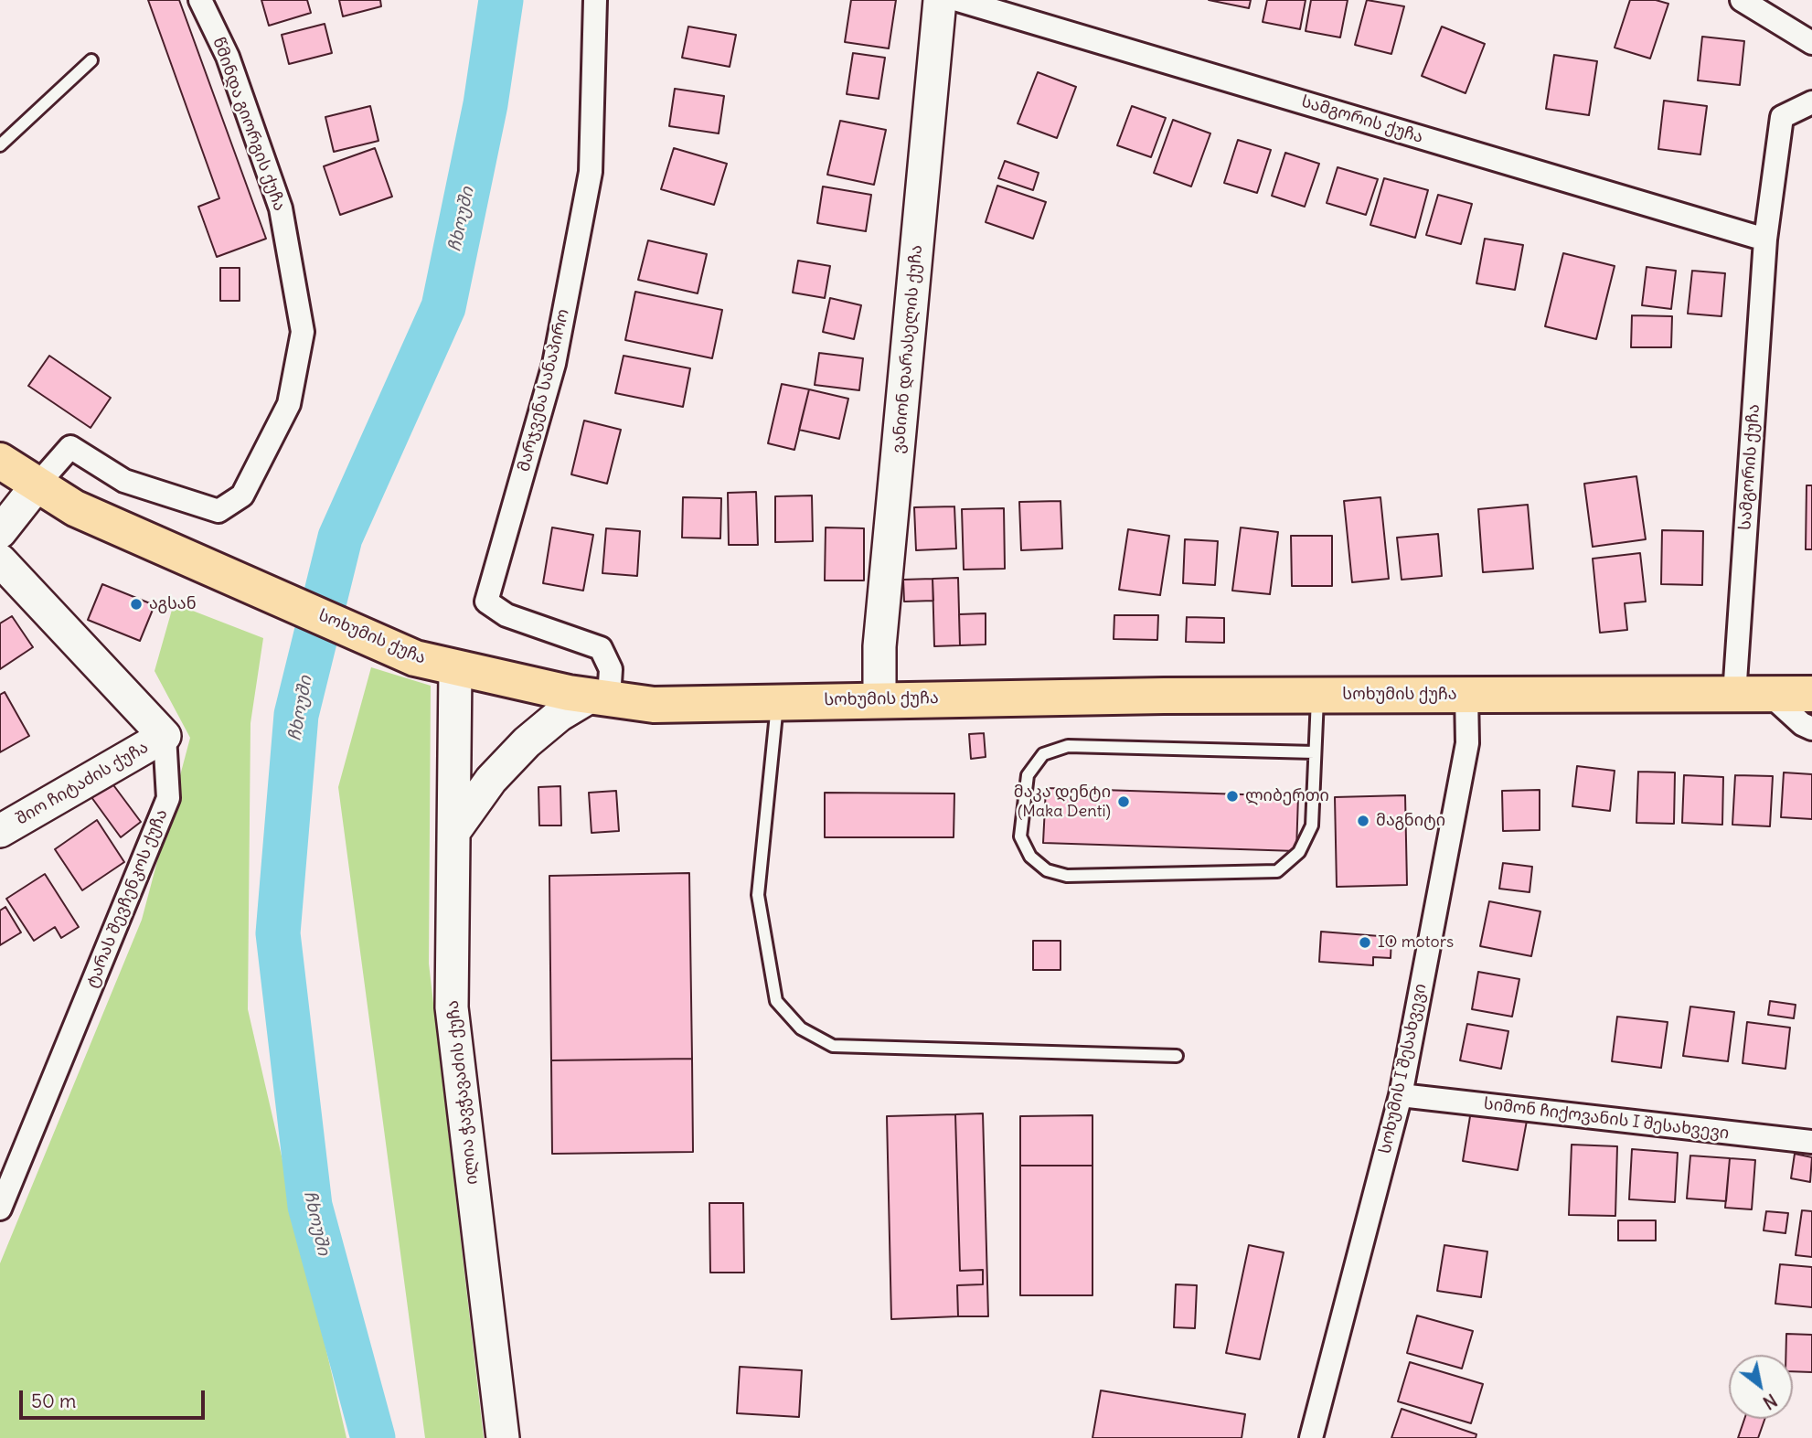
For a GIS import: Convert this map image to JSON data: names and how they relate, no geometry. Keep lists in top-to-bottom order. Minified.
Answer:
{"streets":{"highway":["სოხუმის ქუჩა"],"street":["სამგორის ქუჩა","წმინდა გიორგის ქუჩა","ვანიონ დარასელის ქუჩა","მარჯვენა სანაპირო","შიო ჩიტაძის ქუჩა","ტარას შევჩენკოს ქუჩა","სოხუმის I შესახვევი","ილია ჭავჭავაძის ქუჩა","სიმონ ჩიქოვანის I შესახვევი"]},"crossings":[["სამგორის ქუჩა","სოხუმის ქუჩა"],["წმინდა გიორგის ქუჩა","სოხუმის ქუჩა"],["ვანიონ დარასელის ქუჩა","სოხუმის ქუჩა"],["მარჯვენა სანაპირო","სოხუმის ქუჩა"],["სოხუმის ქუჩა","სოხუმის I შესახვევი"],["სოხუმის ქუჩა","ილია ჭავჭავაძის ქუჩა"],["შიო ჩიტაძის ქუჩა","ტარას შევჩენკოს ქუჩა"],["სოხუმის I შესახვევი","სიმონ ჩიქოვანის I შესახვევი"]],"water":["ჩხოუში"],"places":["აგსან","ლიბერთი","მაკა დენტი (Maka Denti)","მაგნიტი","IO motors"],"scale_bar":"50 m","north":"bottom right"}
